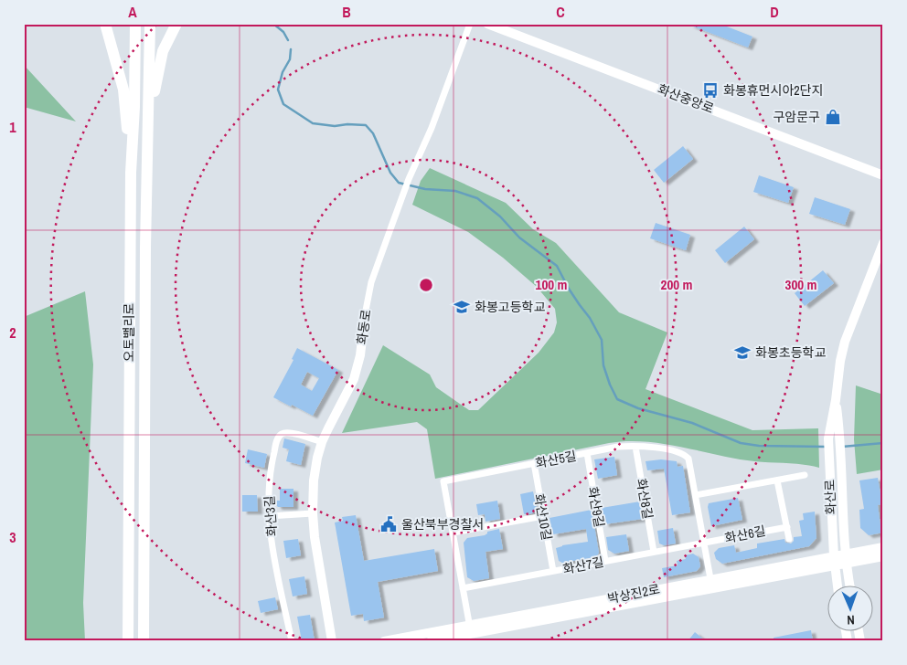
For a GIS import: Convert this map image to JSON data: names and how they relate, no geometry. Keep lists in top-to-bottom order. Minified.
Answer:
{"streets":{"highway":["오토밸리로"],"street":["화산중앙로","화동로","화산5길","화산로","화산8길","화산9길","화산3길","화산10길","화산6길","화산7길","박상진2로"]},"crossings":[["화동로","화산3길"],["화산5길","화산8길"],["화산5길","화산9길"],["화산5길","화산10길"],["화산5길","화산6길"],["화산5길","화산7길"],["화산5길","박상진2로"],["화산로","박상진2로"],["화산8길","화산7길"],["화산9길","화산7길"],["화산10길","화산7길"],["화산6길","화산7길"]],"places":{"bus stop":["화봉휴먼시아2단지"],"shop":["구암문구"],"school or university":["화봉고등학교","화봉초등학교"],"public building":["울산북부경찰서"]},"north":"bottom","grid":{"columns":["A","B","C","D"],"rows":["1","2","3"]},"rings":["100 m","200 m","300 m"]}
